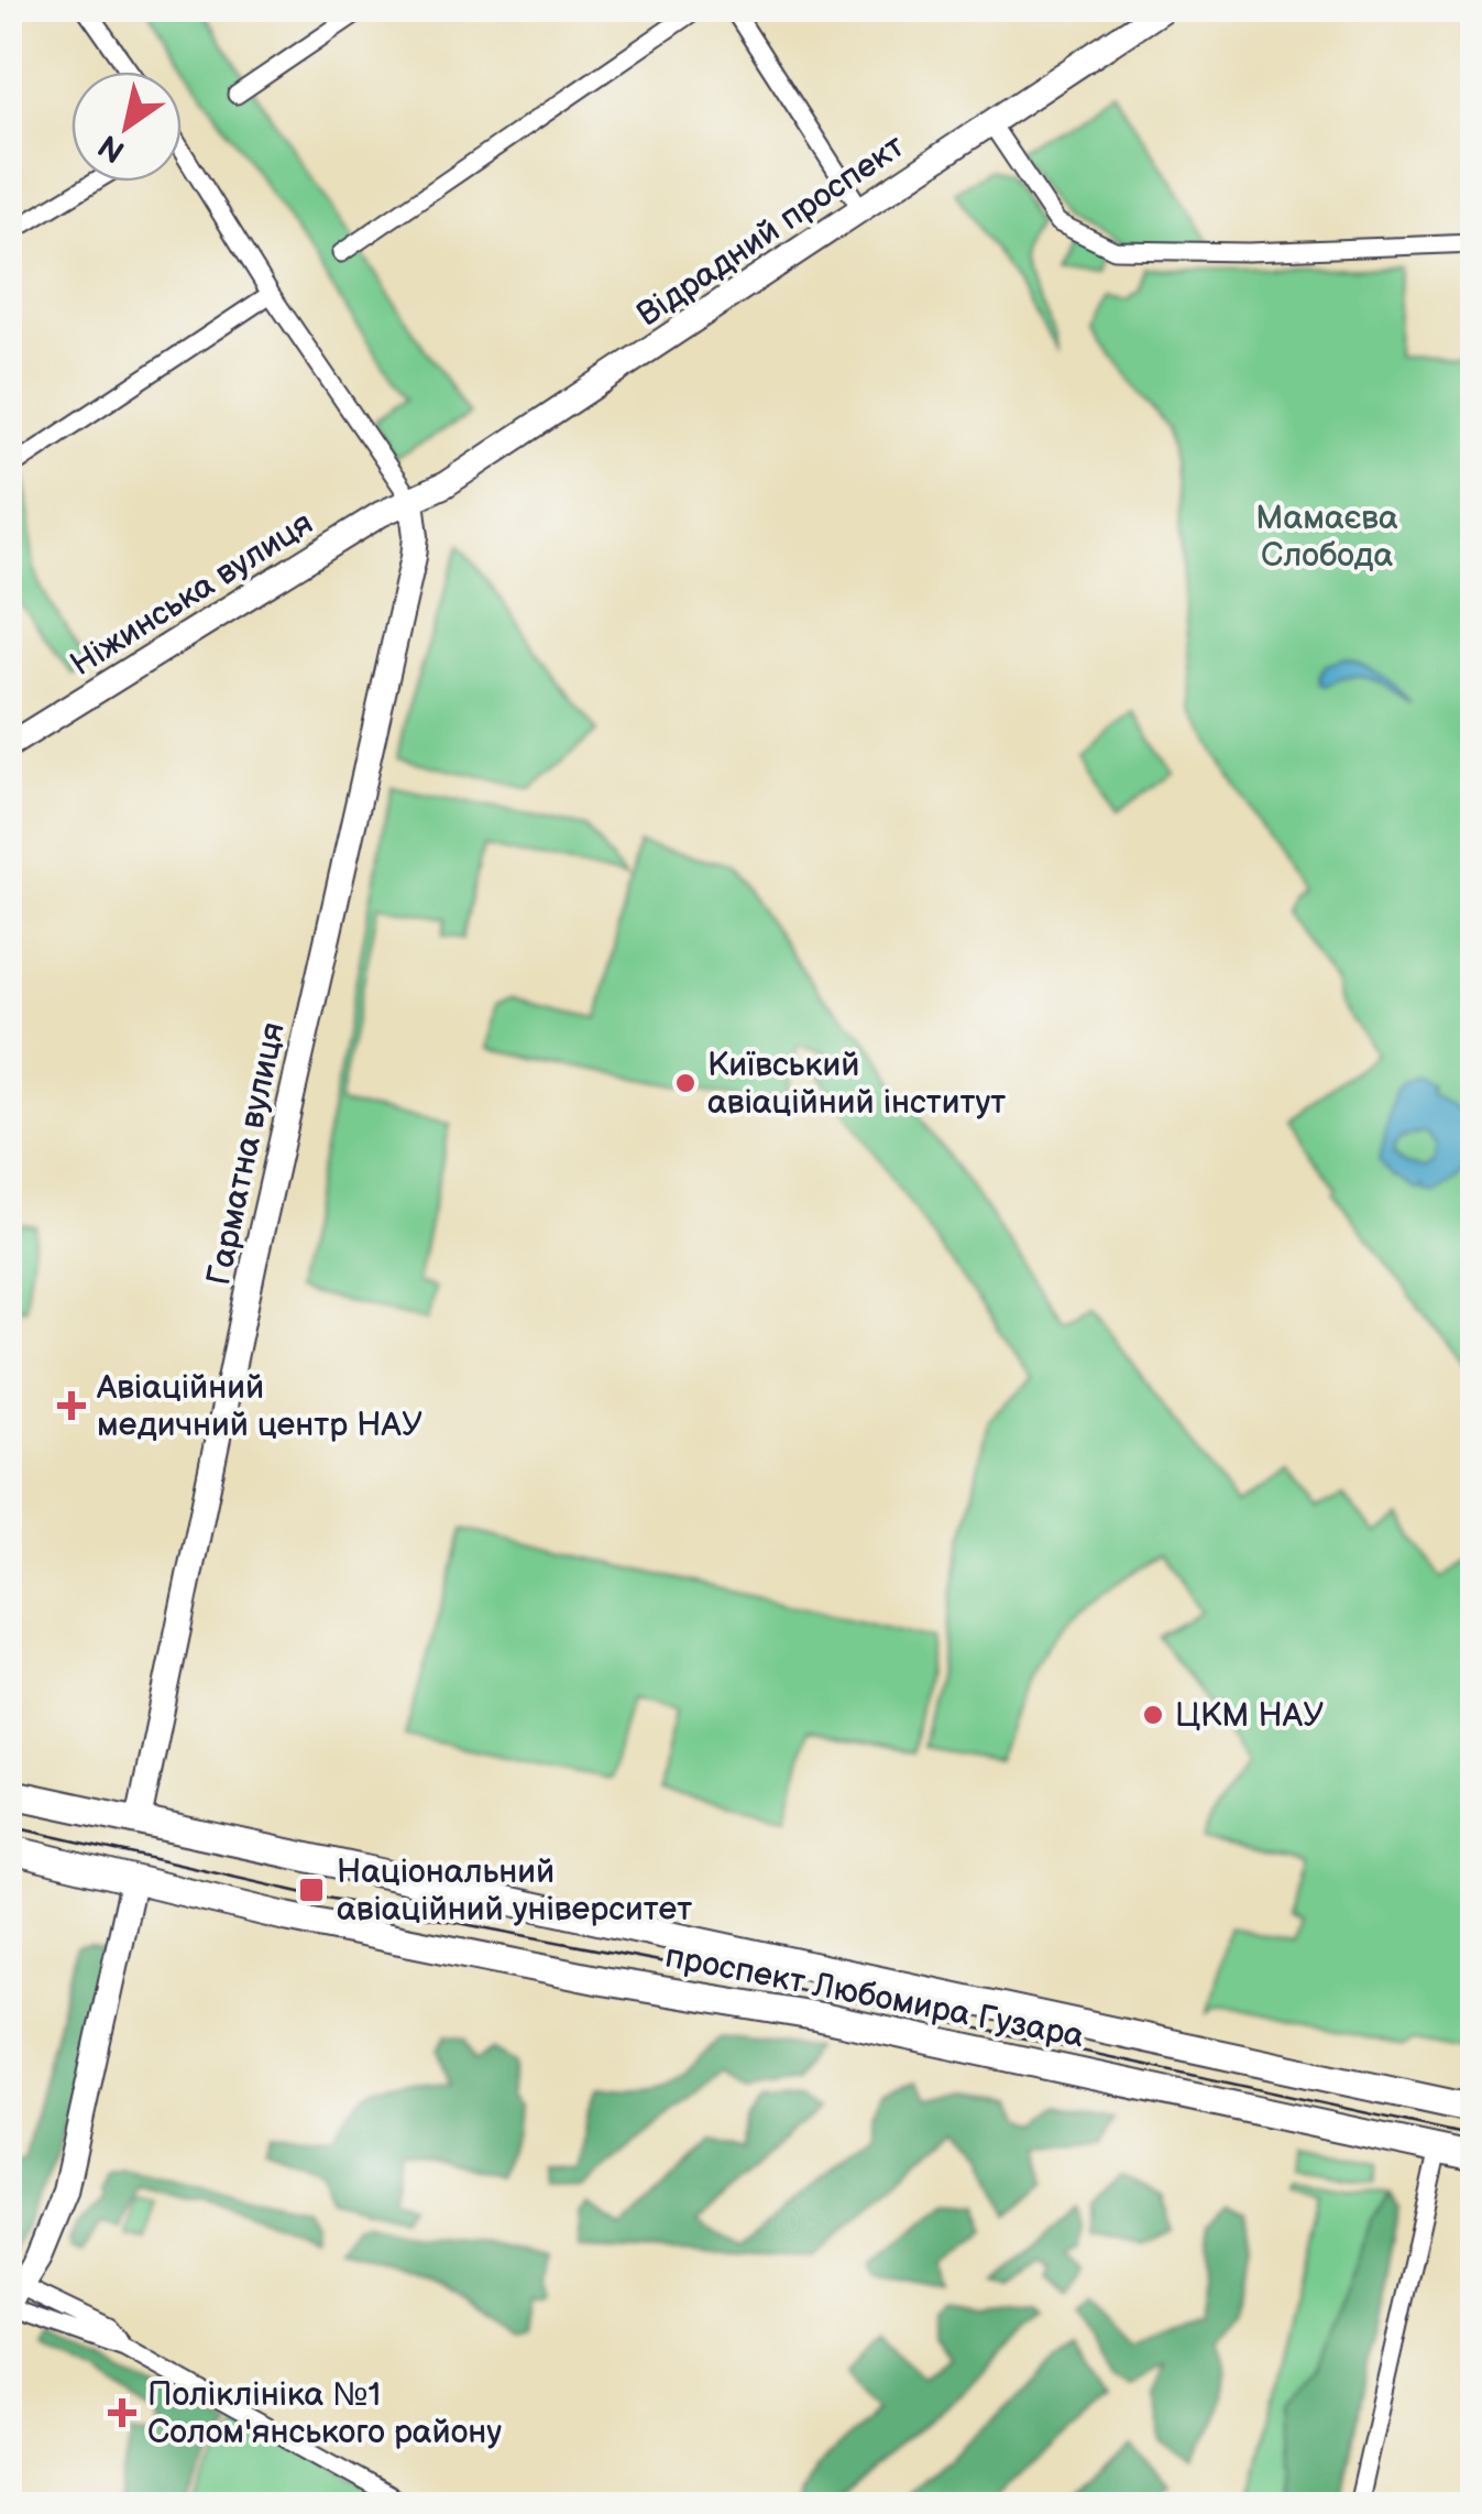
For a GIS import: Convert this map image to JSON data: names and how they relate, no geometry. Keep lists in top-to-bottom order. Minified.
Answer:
{"streets":{"main road":["Відрадний проспект","Ніжинська вулиця","Гарматна вулиця","проспект Любомира Гузара"]},"crossings":[["Відрадний проспект","Ніжинська вулиця"],["Відрадний проспект","Гарматна вулиця"],["Ніжинська вулиця","Гарматна вулиця"],["Гарматна вулиця","проспект Любомира Гузара"]],"parks":["Мамаєва Слобода"],"places":{"other":["Київський авіаційний інститут","ЦКМ НАУ"],"health":["Авіаційний медичний центр НАУ","Поліклініка №1 Солом'янського району"],"transit":["Національний авіаційний університет"]},"north":"bottom left"}
